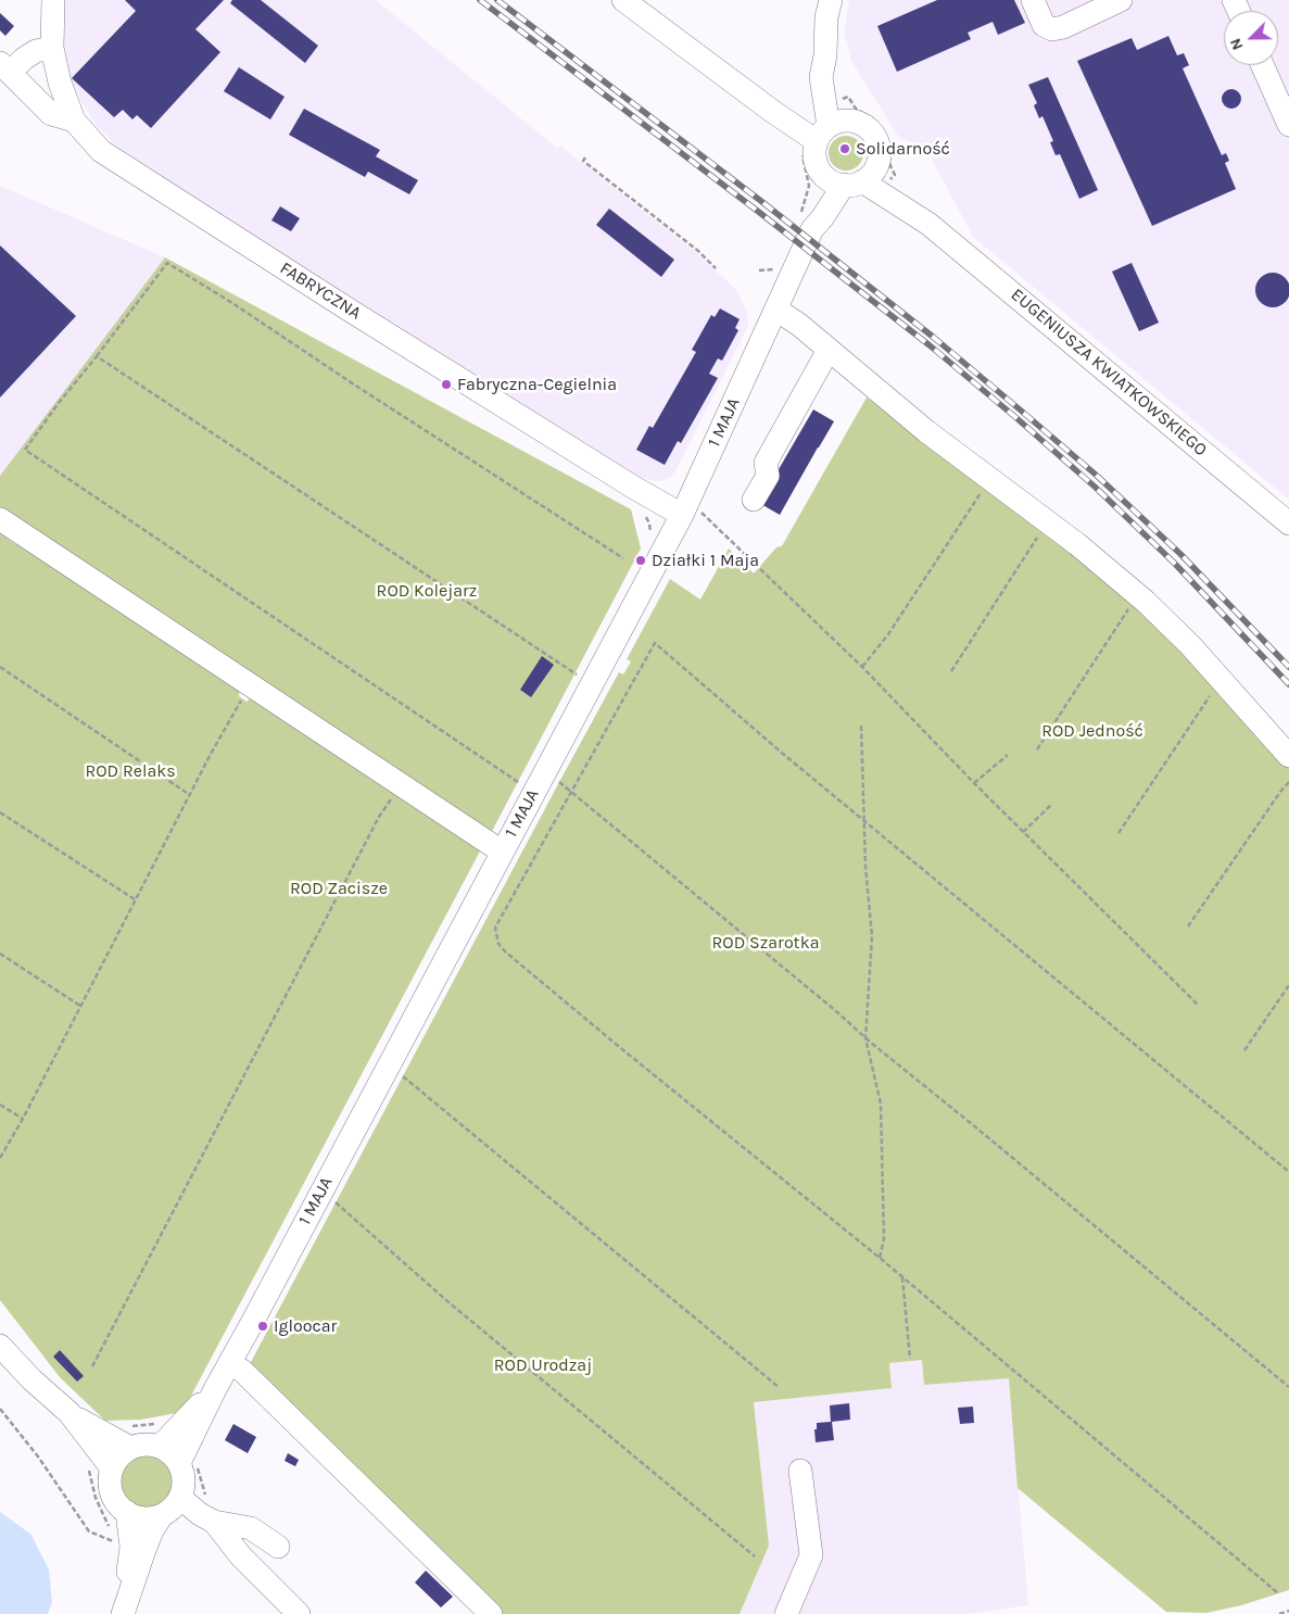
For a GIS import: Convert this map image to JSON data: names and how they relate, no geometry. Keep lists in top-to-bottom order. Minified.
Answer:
{"streets":{"street":["FABRYCZNA","EUGENIUSZA KWIATKOWSKIEGO","1 MAJA"]},"crossings":[["FABRYCZNA","1 MAJA"],["EUGENIUSZA KWIATKOWSKIEGO","1 MAJA"]],"parks":["ROD Kolejarz","ROD Jedność","ROD Relaks","ROD Zacisze","ROD Szarotka","ROD Urodzaj"],"places":["Solidarność","Fabryczna-Cegielnia","Działki 1 Maja","Igloocar"],"north":"bottom left"}
